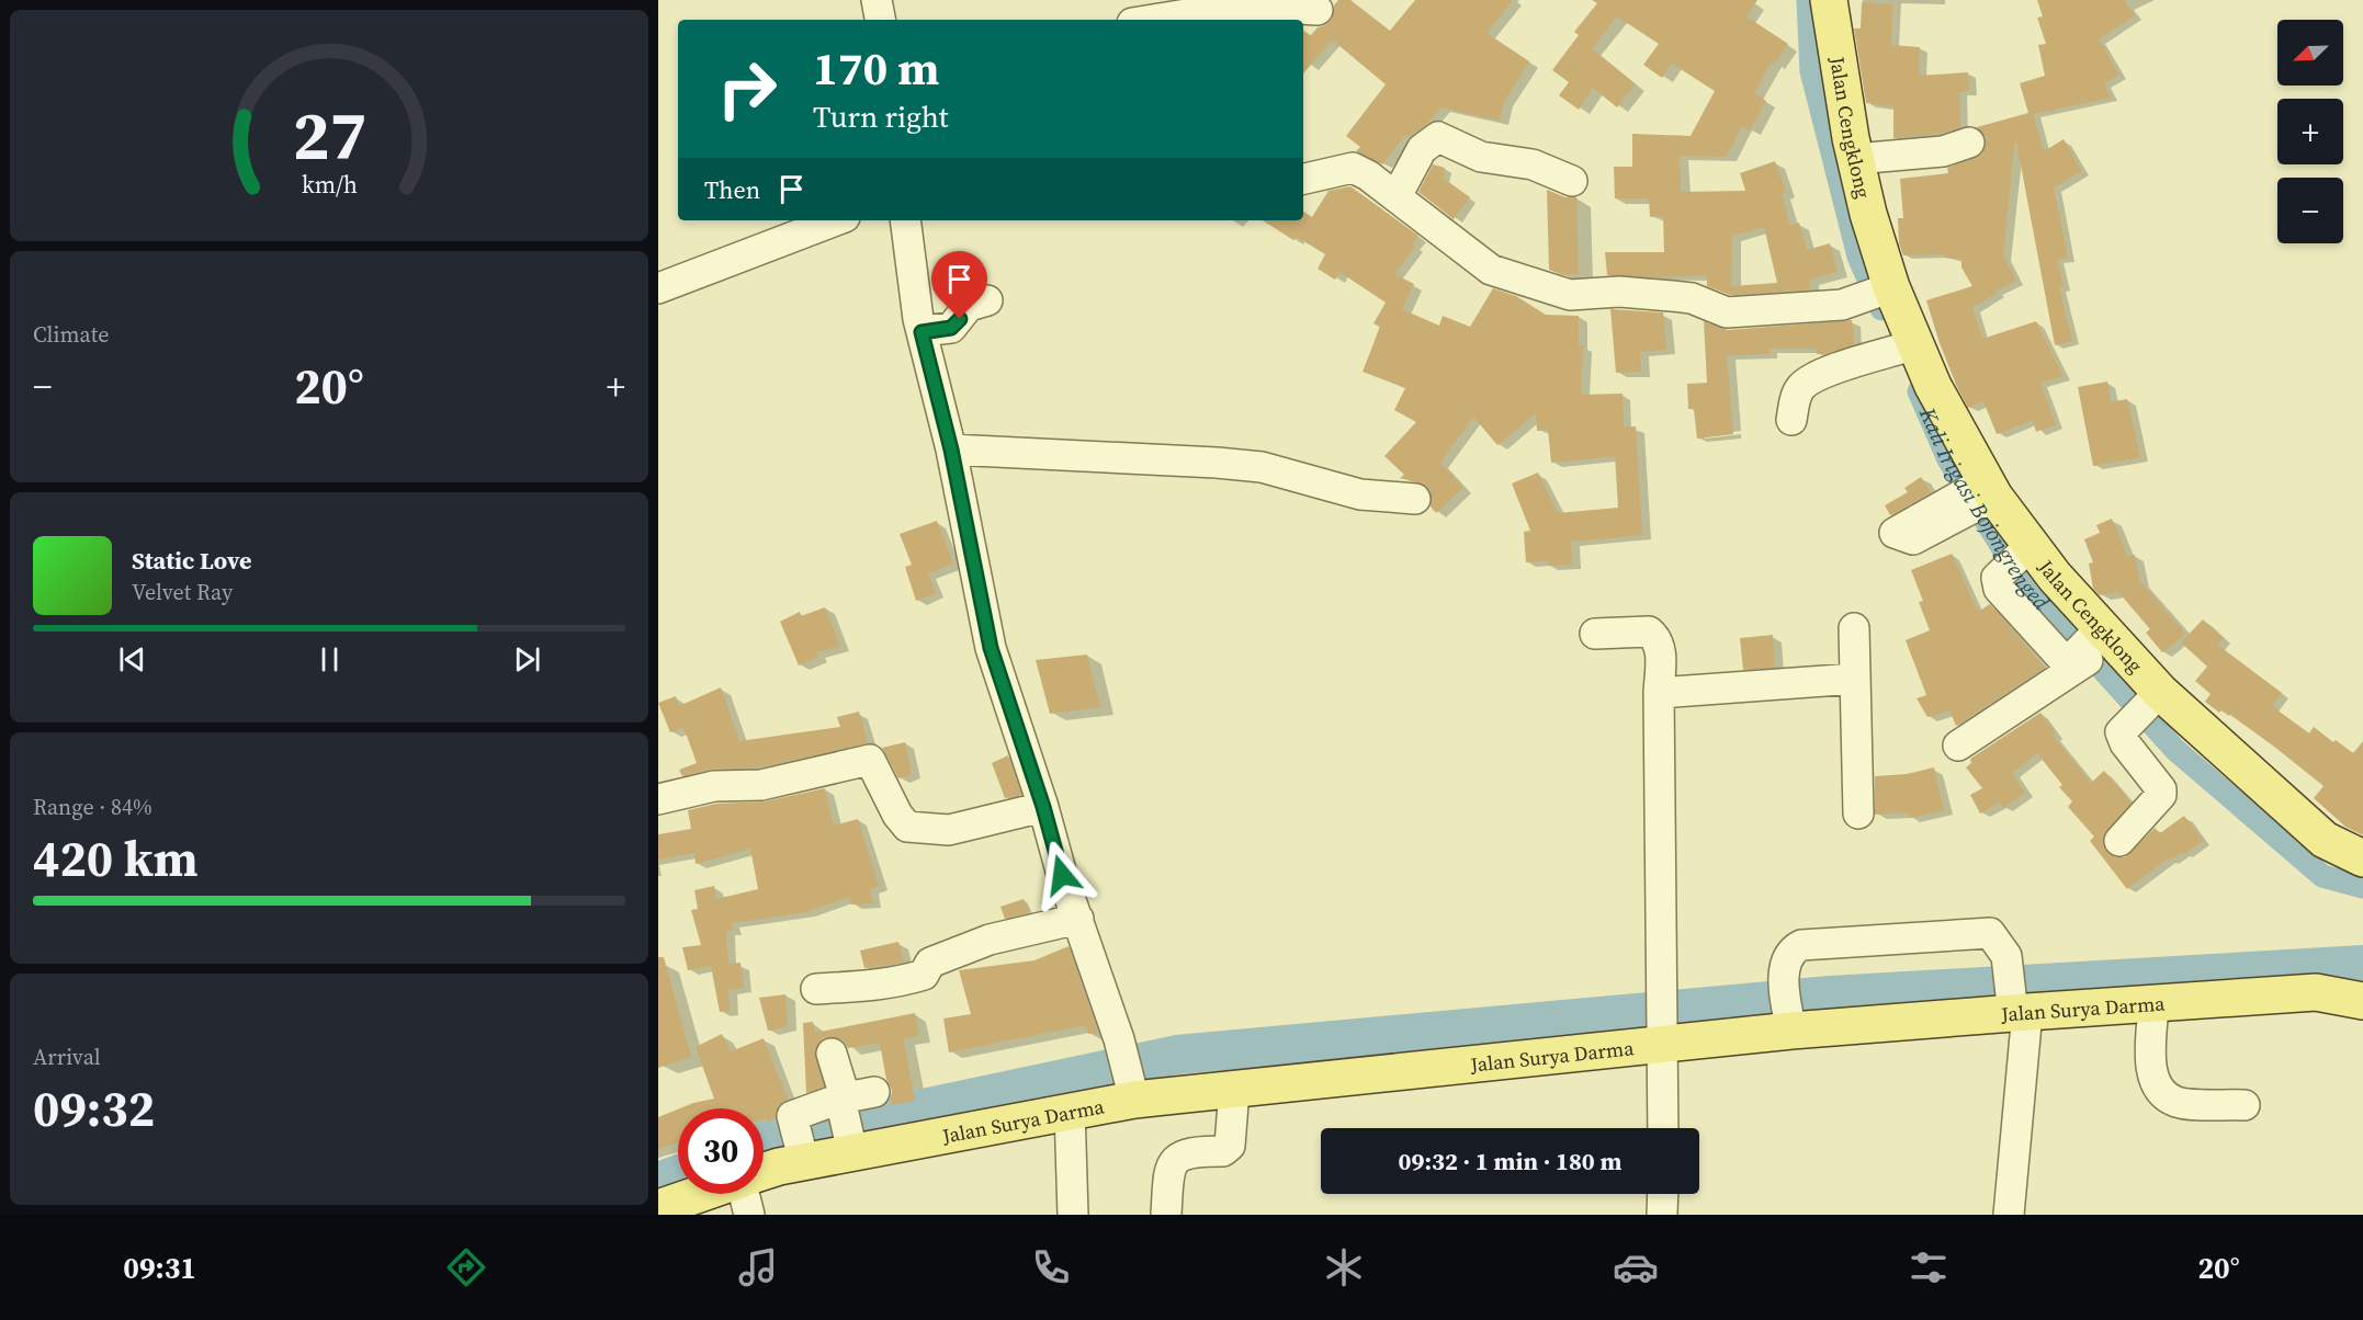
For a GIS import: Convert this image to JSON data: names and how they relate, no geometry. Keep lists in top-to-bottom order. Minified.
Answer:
{"streets":{"main road":["Jalan Cengklong","Jalan Surya Darma"]},"water":["Kali Irigasi Bojongrenged"],"north":"bottom left","page":{"map_buttons":["+","−"],"turn":["170 m","Turn right"],"then":"Then","tile":["Climate",["Range · 84%","420 km"],["Arrival","09:32"]],"heat":["−","20°","+"],"song":["Static Love","Velvet Ray"],"limit":"30","trip":"09:32 · 1 min · 180 m","tabs":["09:31","20°"],"gauge":["27","km/h"]}}
